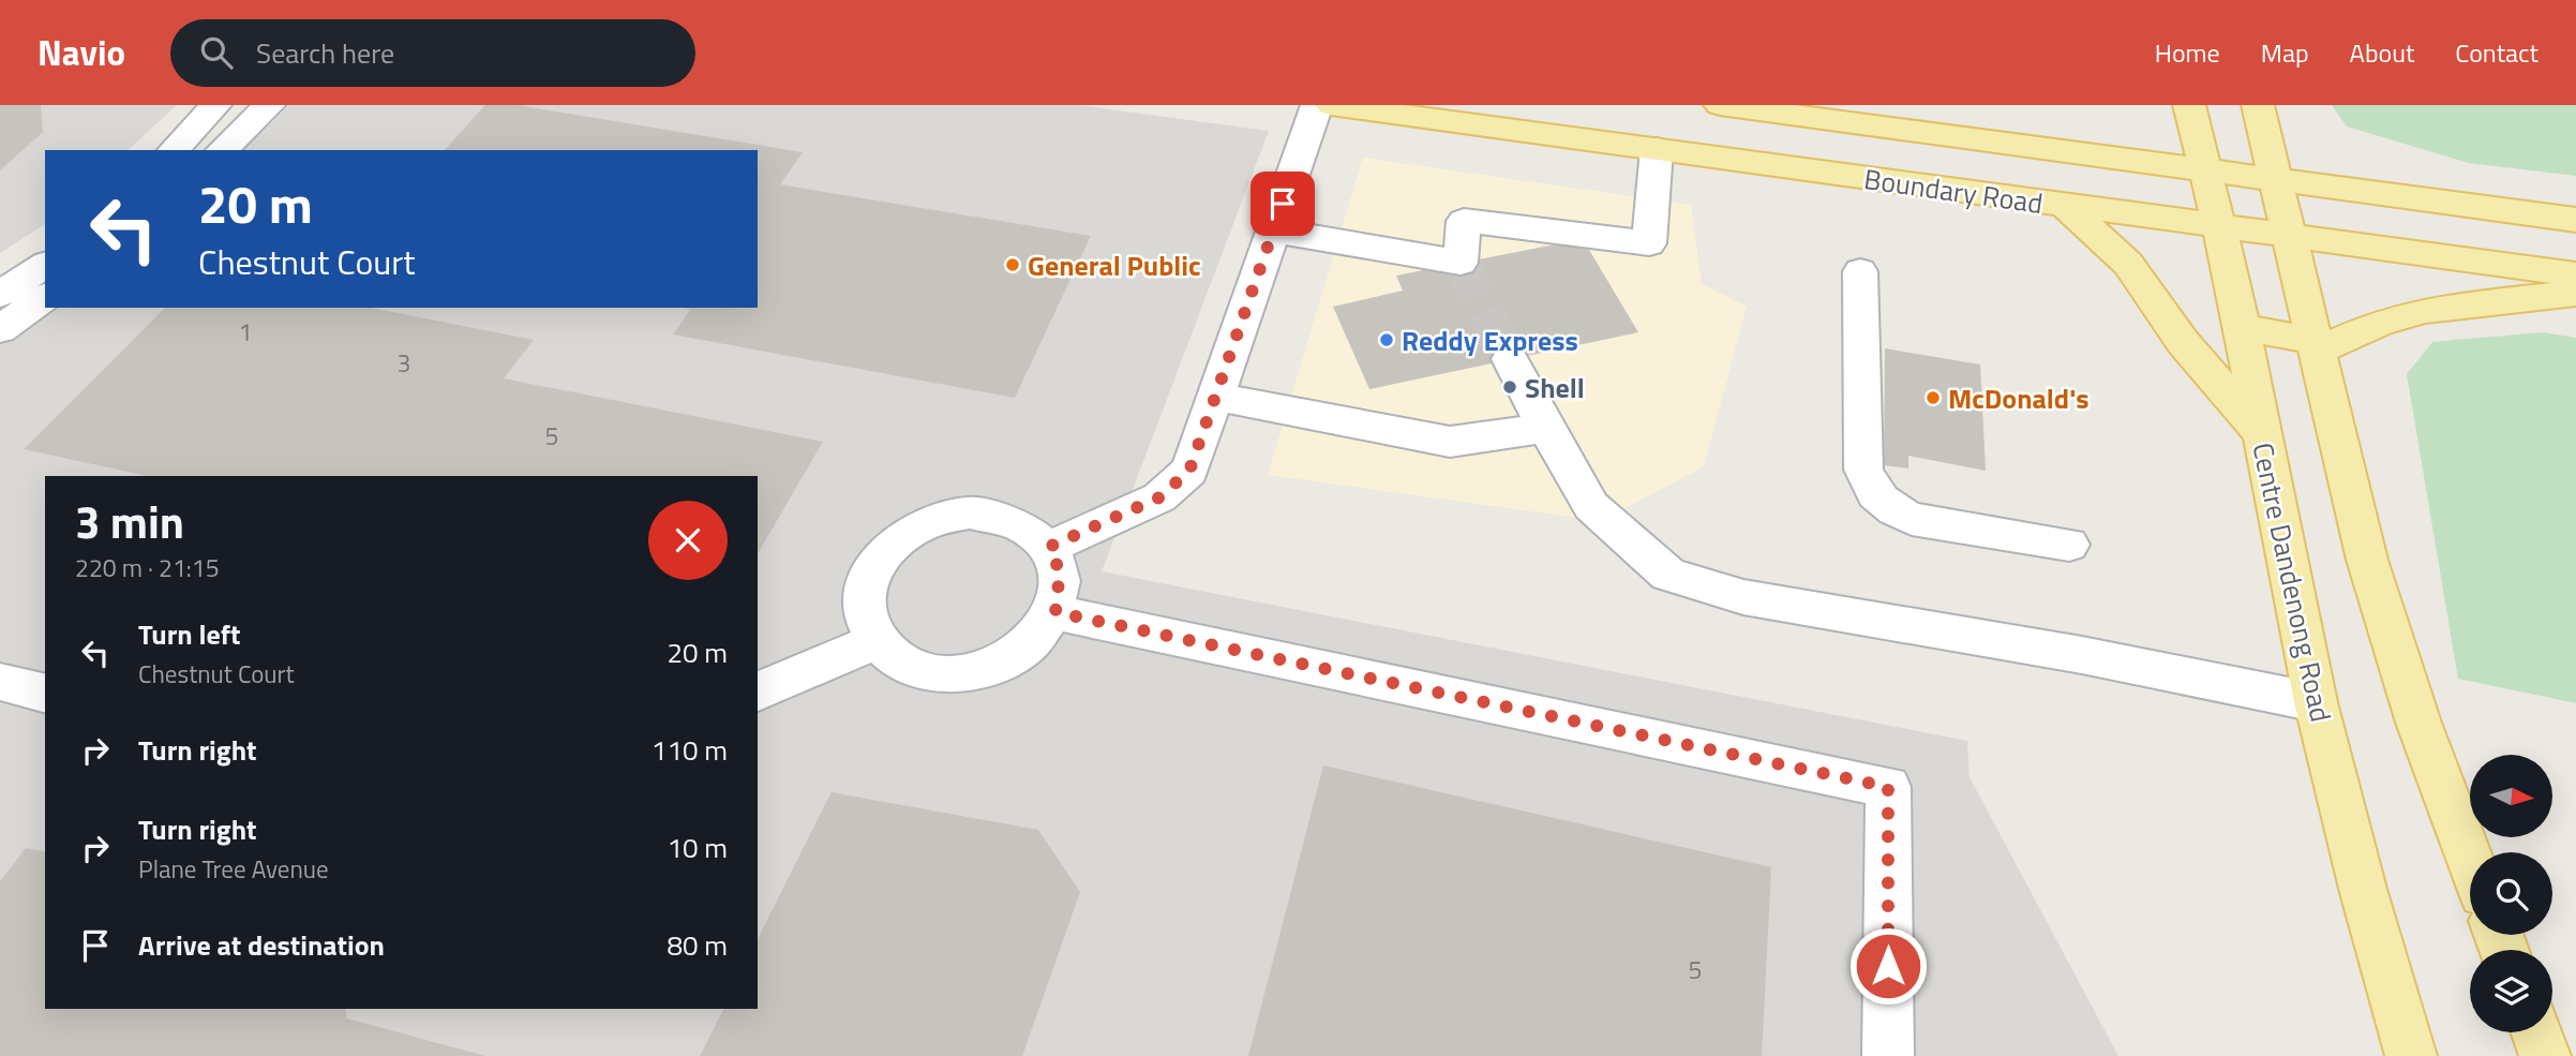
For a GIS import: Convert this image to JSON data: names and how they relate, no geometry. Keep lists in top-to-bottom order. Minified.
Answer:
{"streets":{"main road":["Boundary Road","Centre Dandenong Road"]},"crossings":[["Boundary Road","Centre Dandenong Road"]],"places":["General Public","Reddy Express","Shell","McDonald's"],"house_numbers":["1","3","5","5"],"north":"right","page":{"header":"Navio","search":"Search here","nav":["Home","Map","About","Contact"],"turn":["20 m","Chestnut Court"],"heading":["3 min","220 m · 21:15"],"list":[{"name":"Turn left","note":"Chestnut Court","value":"20 m"},{"name":"Turn right","value":"110 m"},{"name":"Turn right","note":"Plane Tree Avenue","value":"10 m"},{"name":"Arrive at destination","value":"80 m"}]}}
